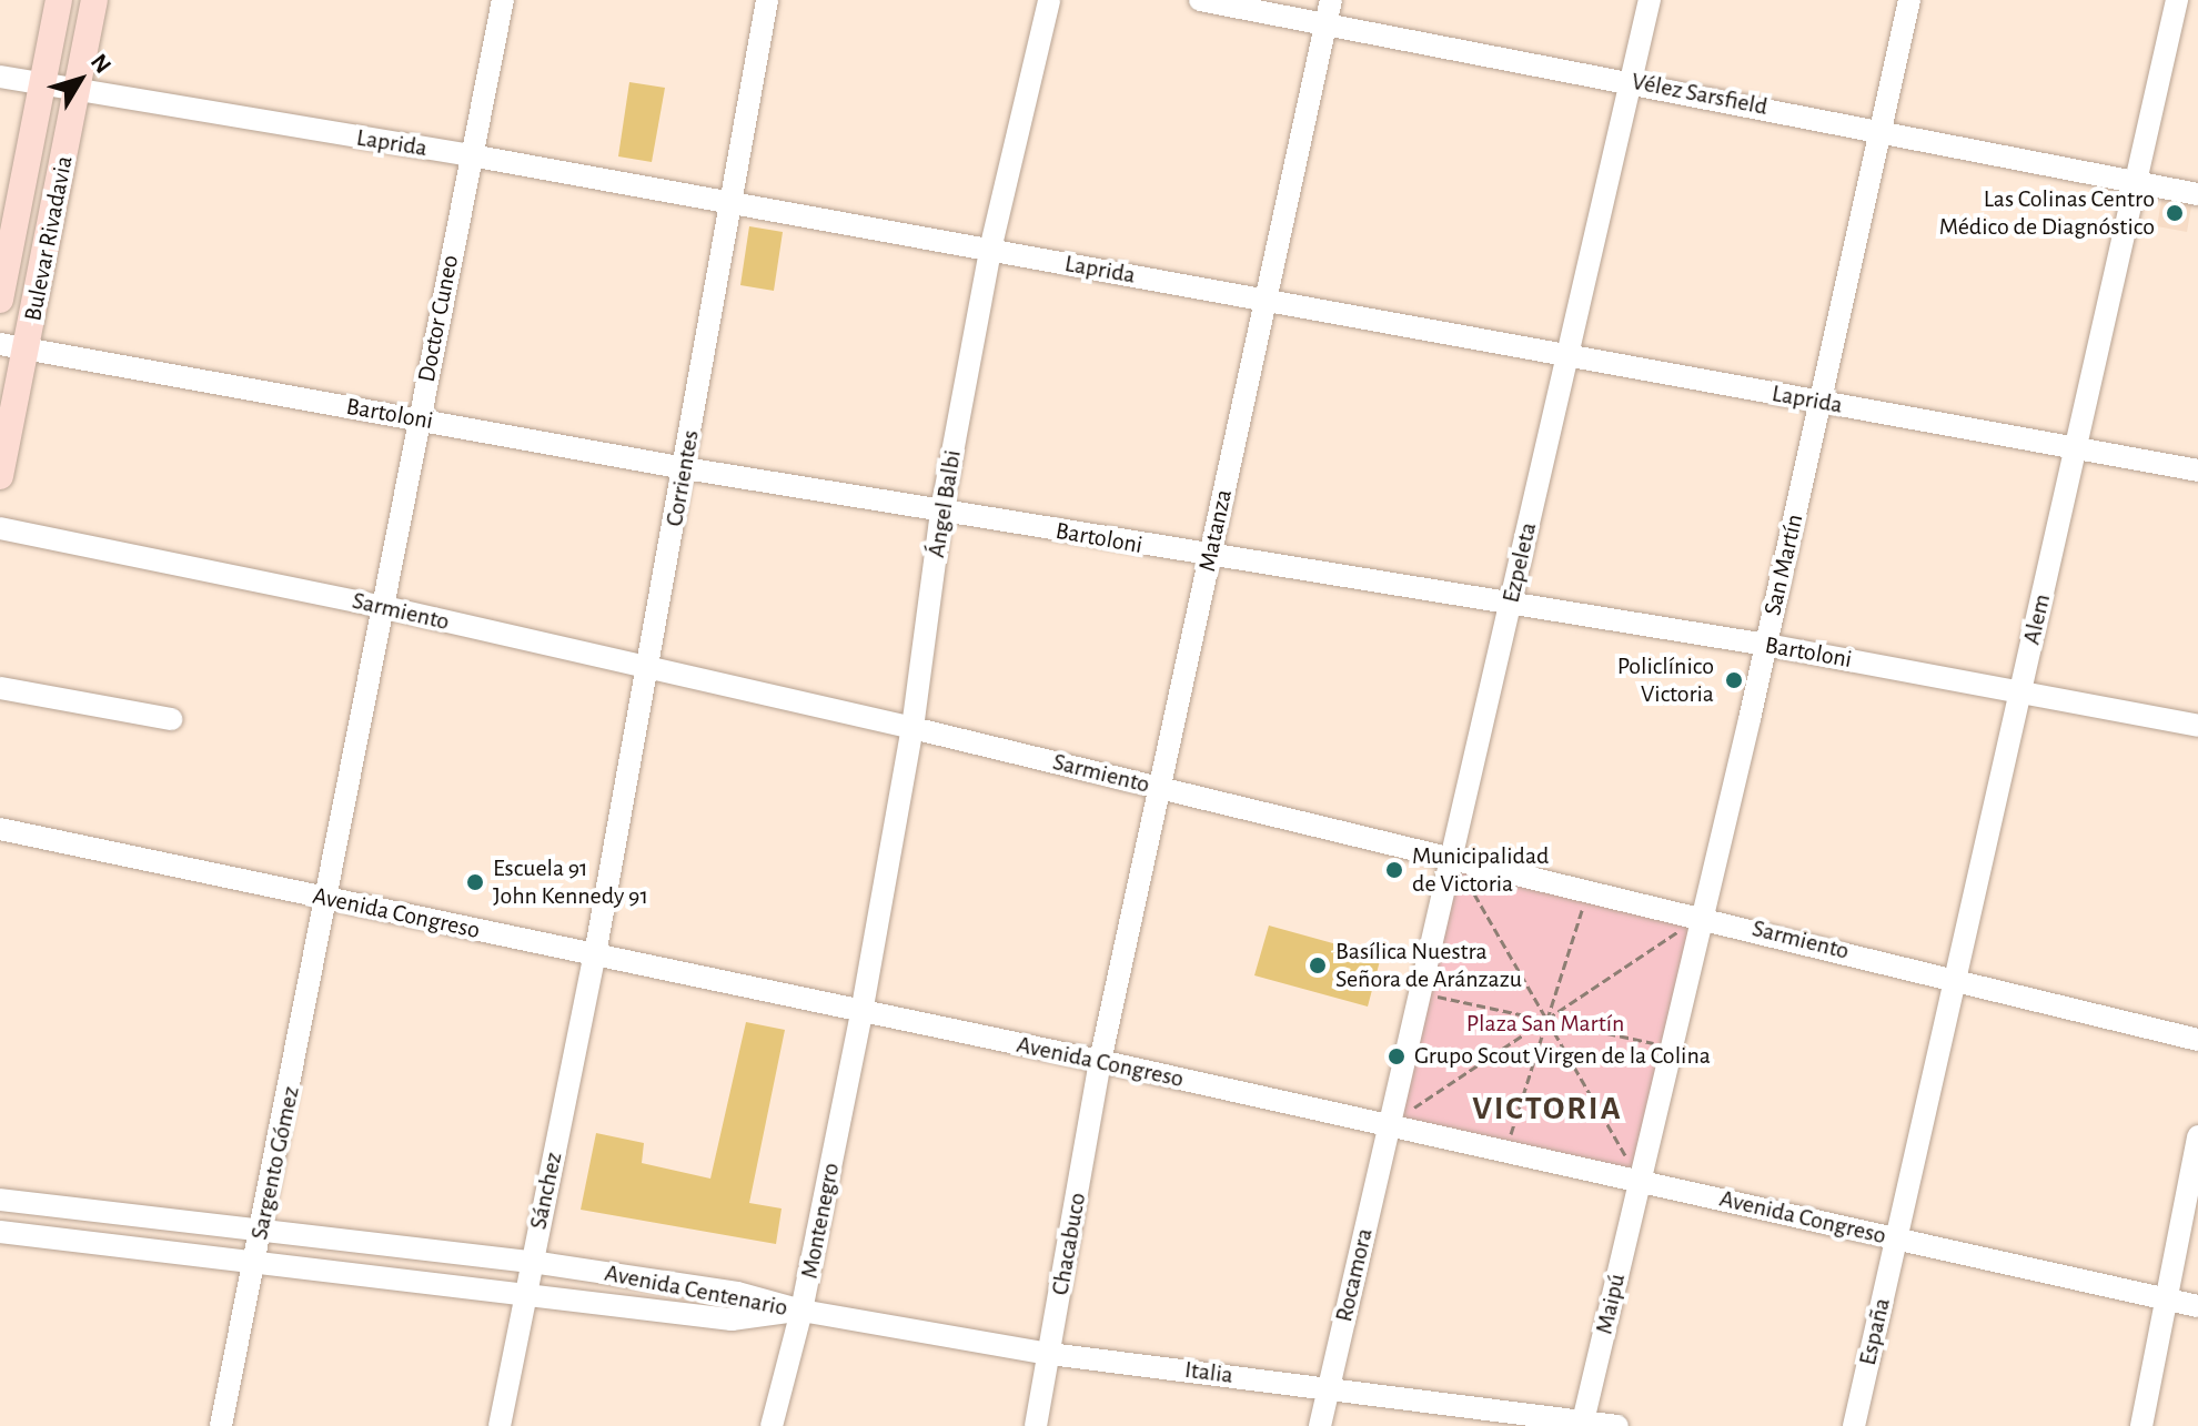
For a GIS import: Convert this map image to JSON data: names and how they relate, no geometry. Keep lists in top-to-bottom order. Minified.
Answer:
{"streets":{"main road":["Bulevar Rivadavia"],"street":["Vélez Sarsfield","Laprida","Doctor Cuneo","Bartoloni","Corrientes","Ángel Balbi","Matanza","Ezpeleta","San Martín","Sarmiento","Alem","Avenida Congreso","Sargento Gómez","Sánchez","Montenegro","Chacabuco","Rocamora","Avenida Centenario","Maipú","España","Italia"]},"crossings":[["Vélez Sarsfield","Matanza"],["Vélez Sarsfield","Ezpeleta"],["Vélez Sarsfield","San Martín"],["Vélez Sarsfield","Alem"],["Laprida","Bulevar Rivadavia"],["Laprida","Doctor Cuneo"],["Laprida","Corrientes"],["Laprida","Ángel Balbi"],["Laprida","Matanza"],["Laprida","Ezpeleta"],["Laprida","San Martín"],["Laprida","Alem"],["Bulevar Rivadavia","Bartoloni"],["Doctor Cuneo","Bartoloni"],["Doctor Cuneo","Sarmiento"],["Doctor Cuneo","Avenida Congreso"],["Doctor Cuneo","Sargento Gómez"],["Bartoloni","Corrientes"],["Bartoloni","Ángel Balbi"],["Bartoloni","Matanza"],["Bartoloni","Ezpeleta"],["Bartoloni","San Martín"],["Bartoloni","Alem"],["Corrientes","Sarmiento"],["Corrientes","Avenida Congreso"],["Corrientes","Sánchez"],["Ángel Balbi","Sarmiento"],["Ángel Balbi","Avenida Congreso"],["Ángel Balbi","Montenegro"],["Matanza","Sarmiento"],["Matanza","Avenida Congreso"],["Matanza","Chacabuco"],["Ezpeleta","Sarmiento"],["Ezpeleta","Avenida Congreso"],["Ezpeleta","Rocamora"],["San Martín","Sarmiento"],["San Martín","Avenida Congreso"],["San Martín","Maipú"],["Sarmiento","Alem"],["Alem","Avenida Congreso"],["Alem","España"],["Avenida Congreso","Sargento Gómez"],["Avenida Congreso","Sánchez"],["Avenida Congreso","Montenegro"],["Avenida Congreso","Chacabuco"],["Avenida Congreso","Rocamora"],["Avenida Congreso","Maipú"],["Avenida Congreso","España"],["Sargento Gómez","Avenida Centenario"],["Sánchez","Avenida Centenario"],["Montenegro","Avenida Centenario"],["Montenegro","Italia"],["Chacabuco","Italia"],["Rocamora","Italia"],["Avenida Centenario","Italia"],["Maipú","Italia"]],"districts":["VICTORIA"],"parks":["Plaza San Martín"],"places":["Las Colinas Centro Médico de Diagnóstico","Policlínico Victoria","Municipalidad de Victoria","Escuela 91 John Kennedy 91","Basílica Nuestra Señora de Aránzazu","Grupo Scout Virgen de la Colina"],"north":"top right"}
